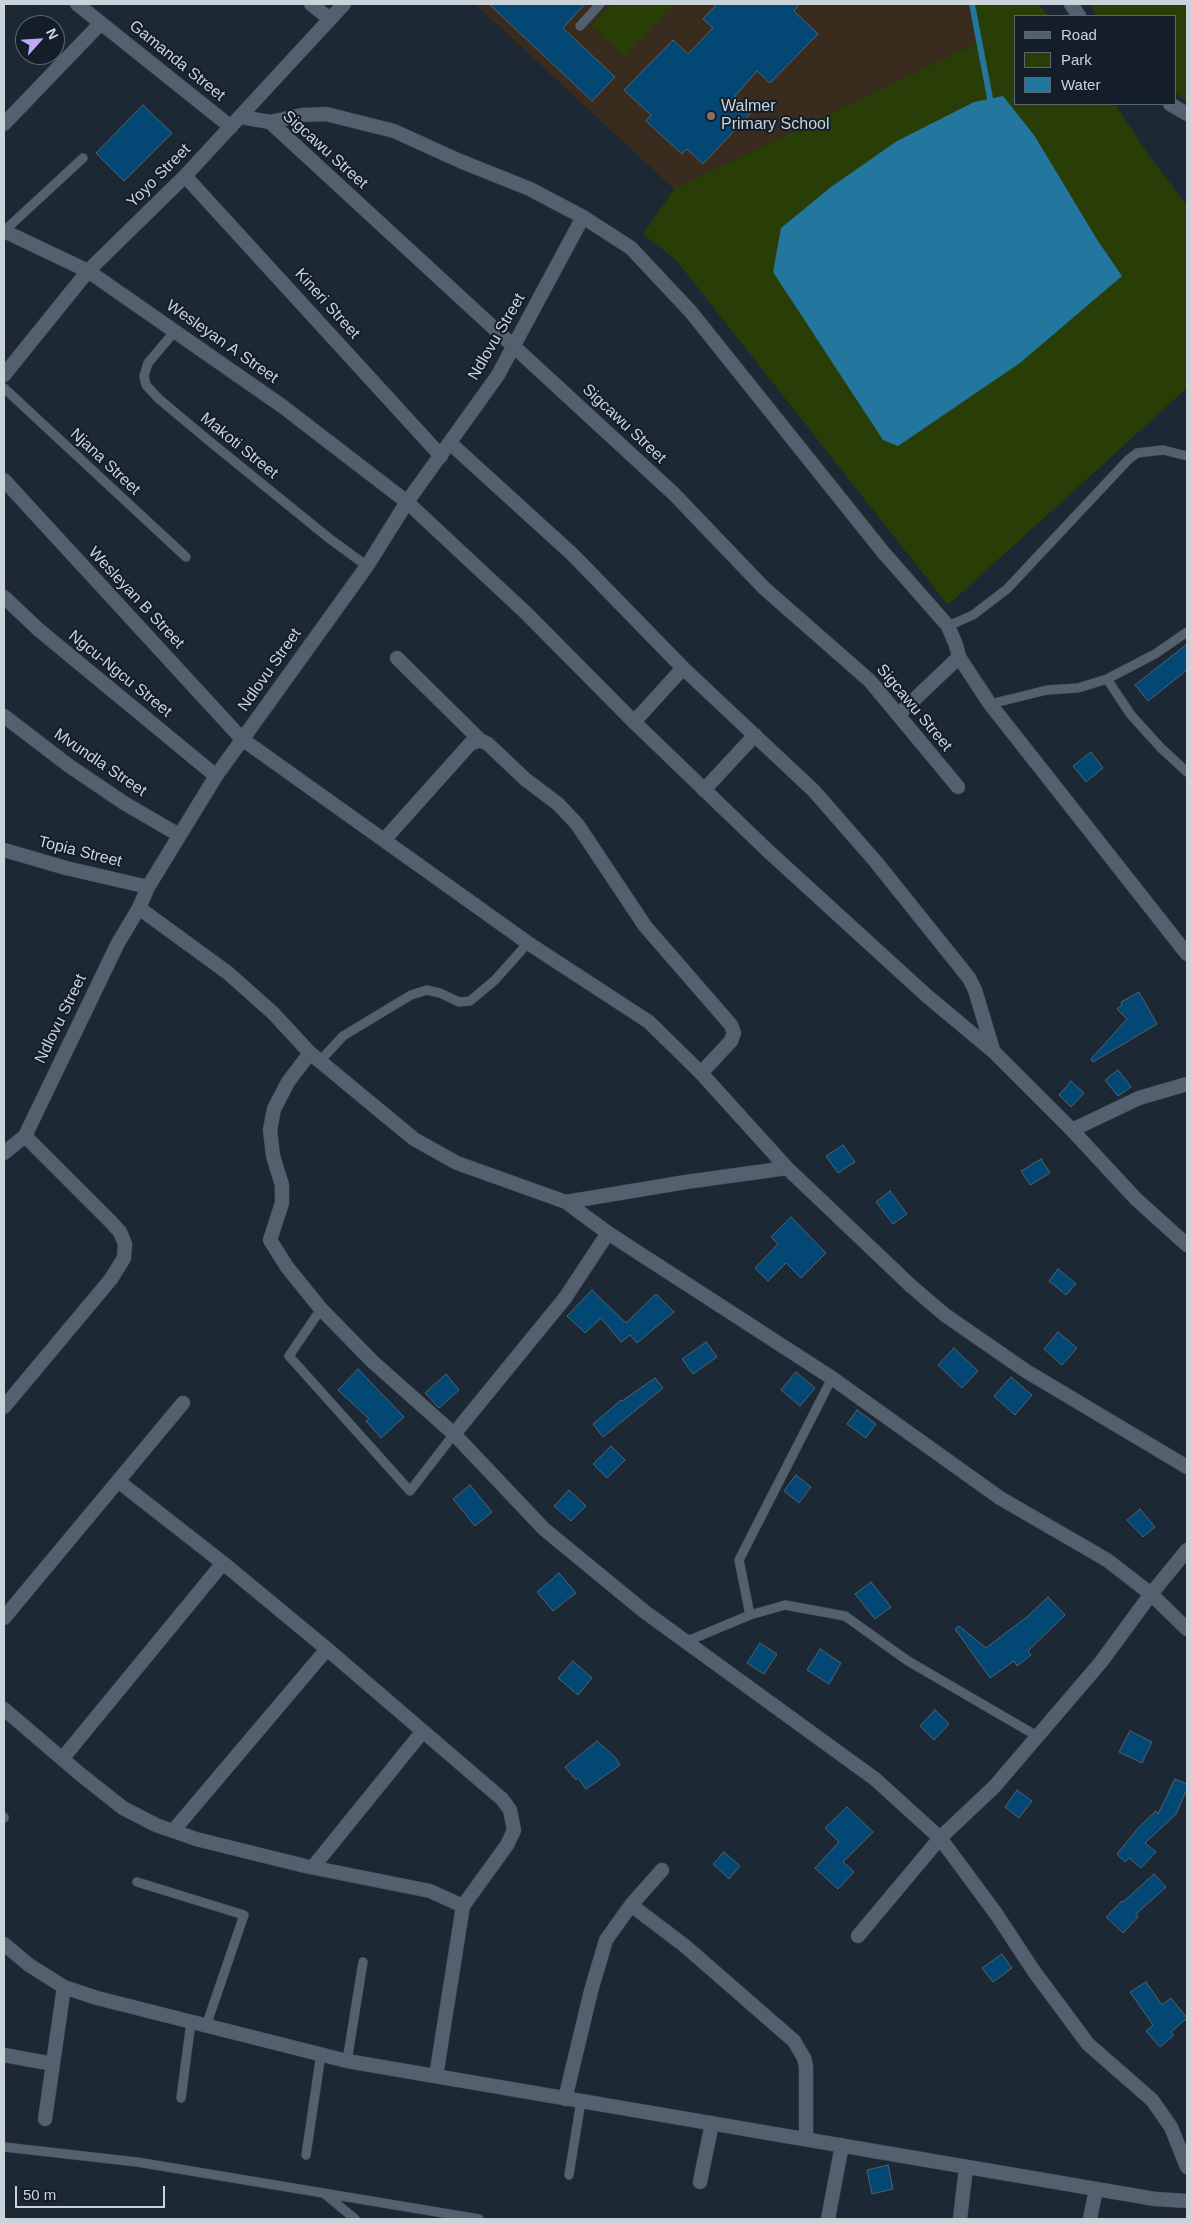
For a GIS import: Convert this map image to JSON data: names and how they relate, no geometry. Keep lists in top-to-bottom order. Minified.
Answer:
{"streets":{"street":["Gamanda Street","Sigcawu Street","Yoyo Street","Kineri Street","Ndlovu Street","Wesleyan A Street","Wesleyan B Street","Ngcu-Ngcu Street","Mvundla Street","Topia Street"],"lane":["Makoti Street","Njana Street"]},"crossings":[["Gamanda Street","Yoyo Street"],["Sigcawu Street","Yoyo Street"],["Sigcawu Street","Ndlovu Street"],["Yoyo Street","Kineri Street"],["Yoyo Street","Wesleyan A Street"],["Kineri Street","Ndlovu Street"],["Ndlovu Street","Wesleyan A Street"],["Ndlovu Street","Makoti Street"],["Ndlovu Street","Wesleyan B Street"],["Ndlovu Street","Ngcu-Ngcu Street"],["Ndlovu Street","Mvundla Street"],["Ndlovu Street","Topia Street"],["Wesleyan A Street","Makoti Street"]],"places":["Walmer Primary School"],"legend":["Road","Park","Water"],"scale_bar":"50 m","north":"top right"}
